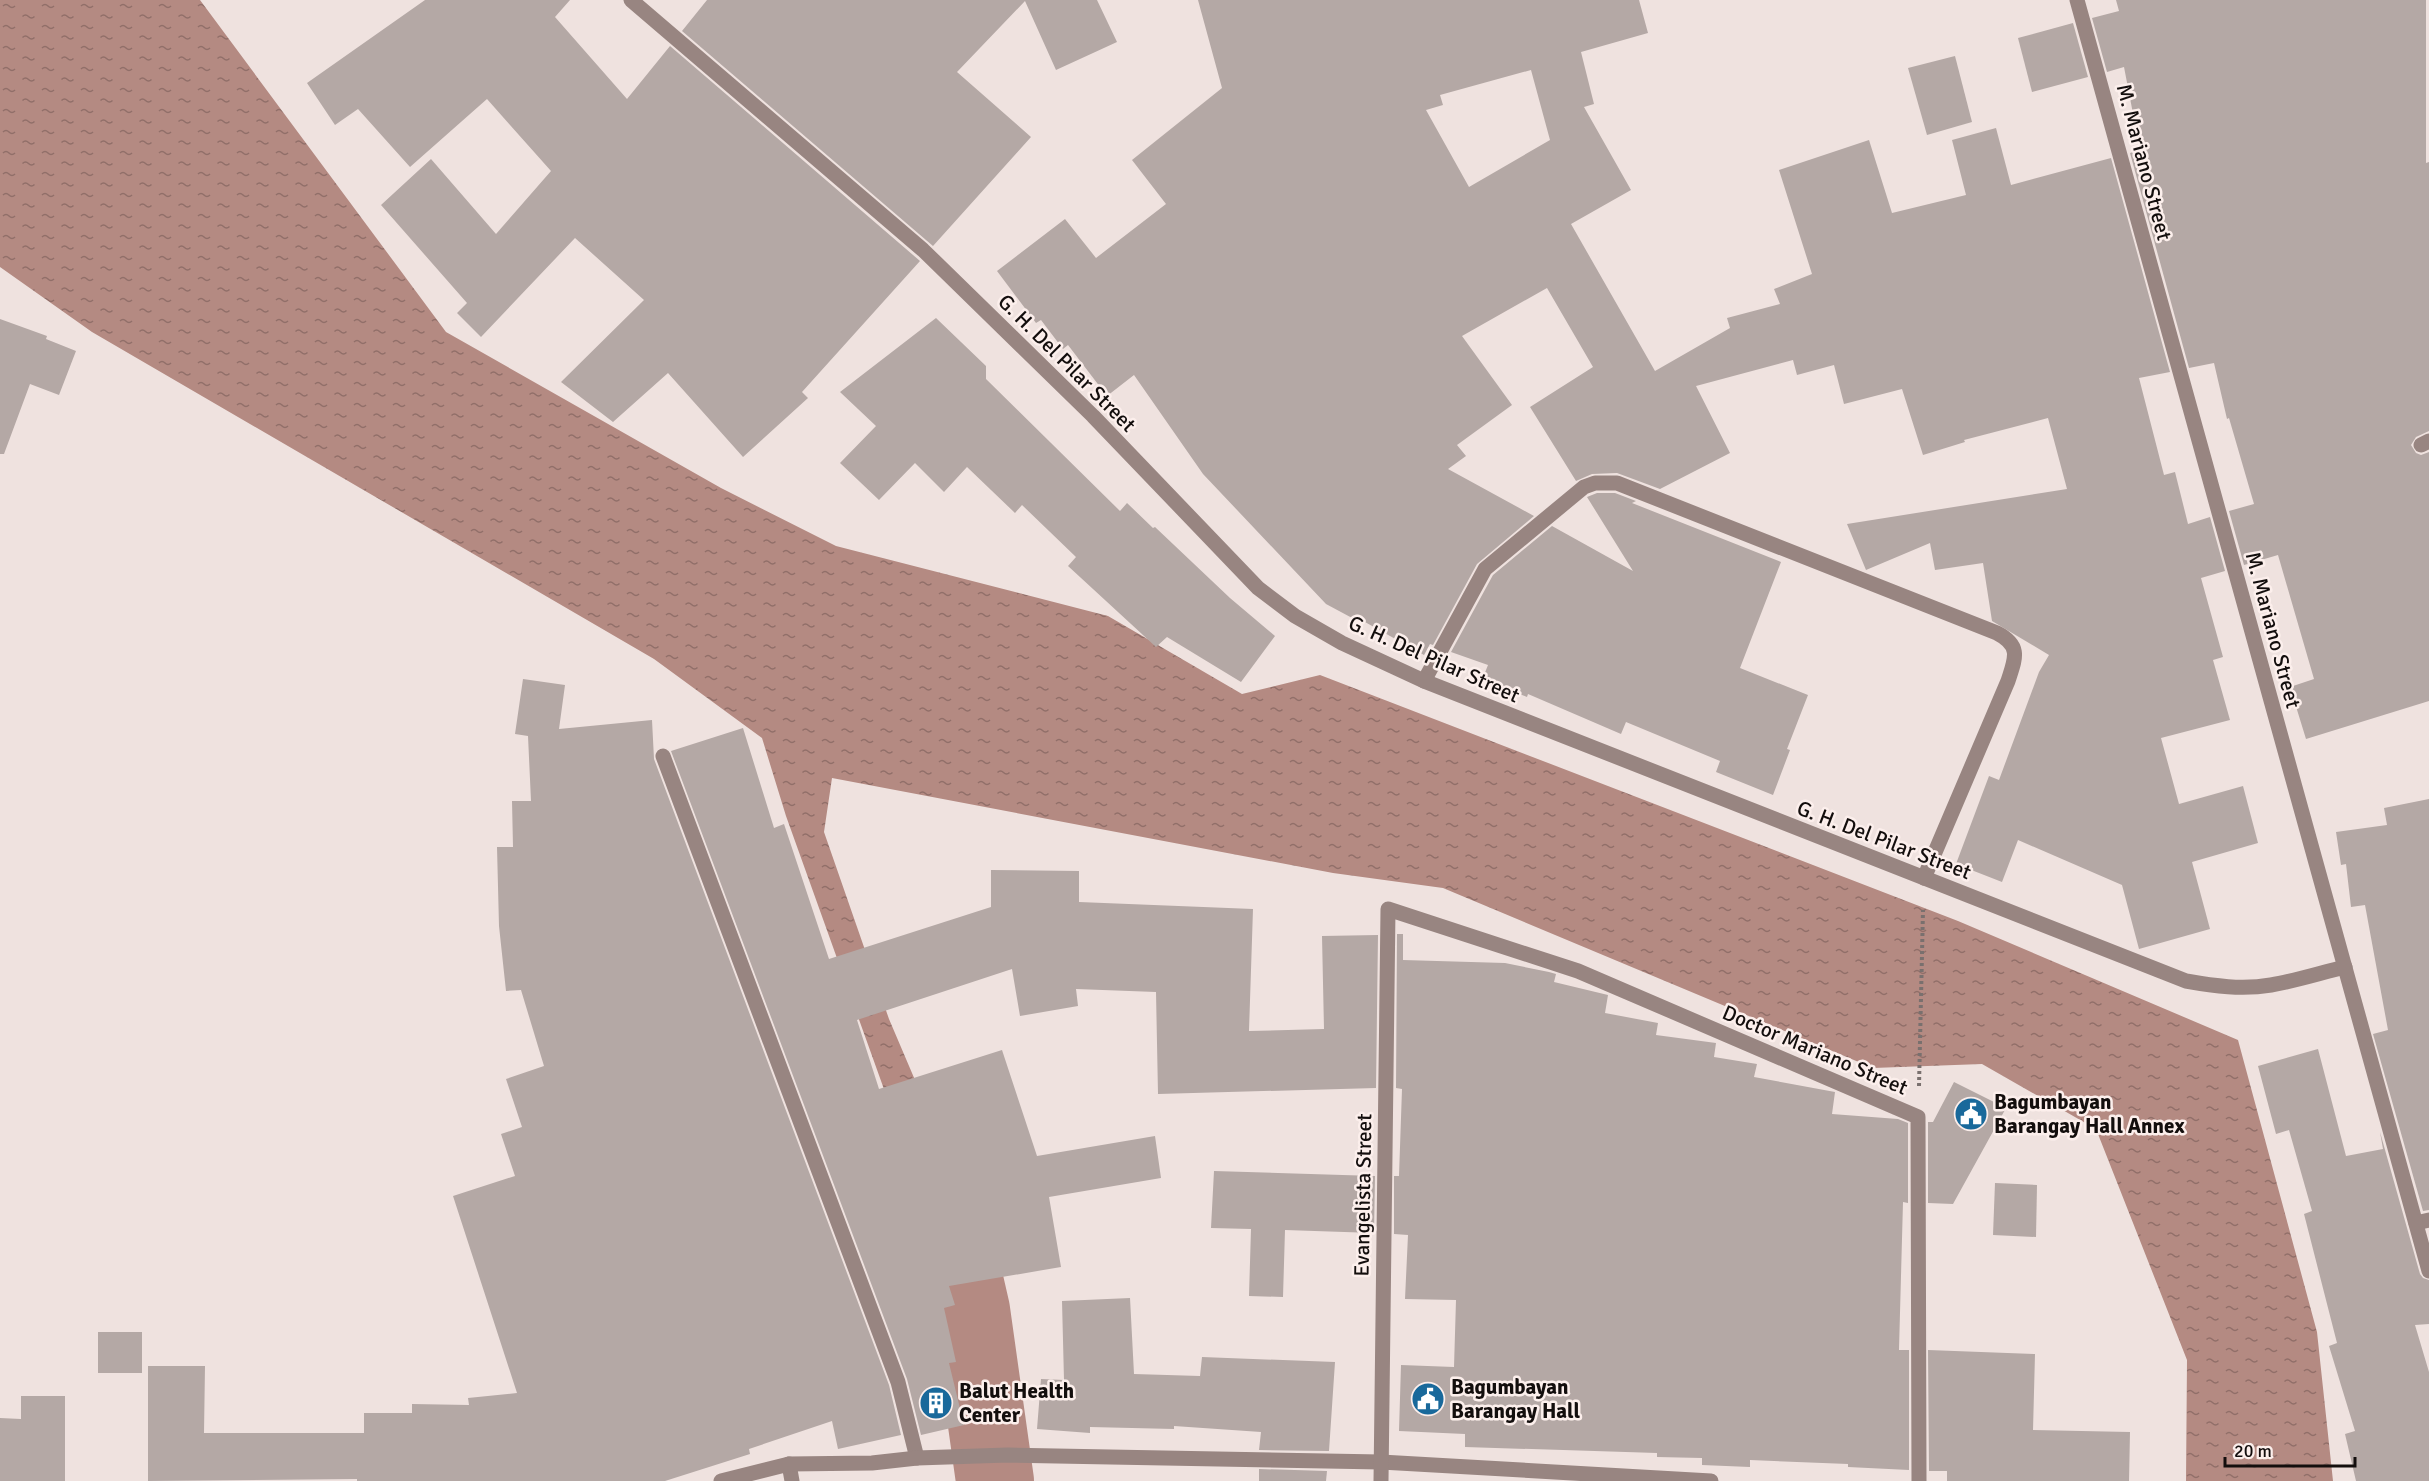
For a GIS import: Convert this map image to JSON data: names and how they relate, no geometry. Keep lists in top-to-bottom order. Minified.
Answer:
{"streets":{"street":["M. Mariano Street","G. H. Del Pilar Street","Doctor Mariano Street","Evangelista Street"]},"crossings":[["M. Mariano Street","G. H. Del Pilar Street"],["Doctor Mariano Street","Evangelista Street"]],"places":{"public building":["Bagumbayan Barangay Hall Annex","Bagumbayan Barangay Hall"],"building":["Balut Health Center"]},"scale_bar":"20 m"}
